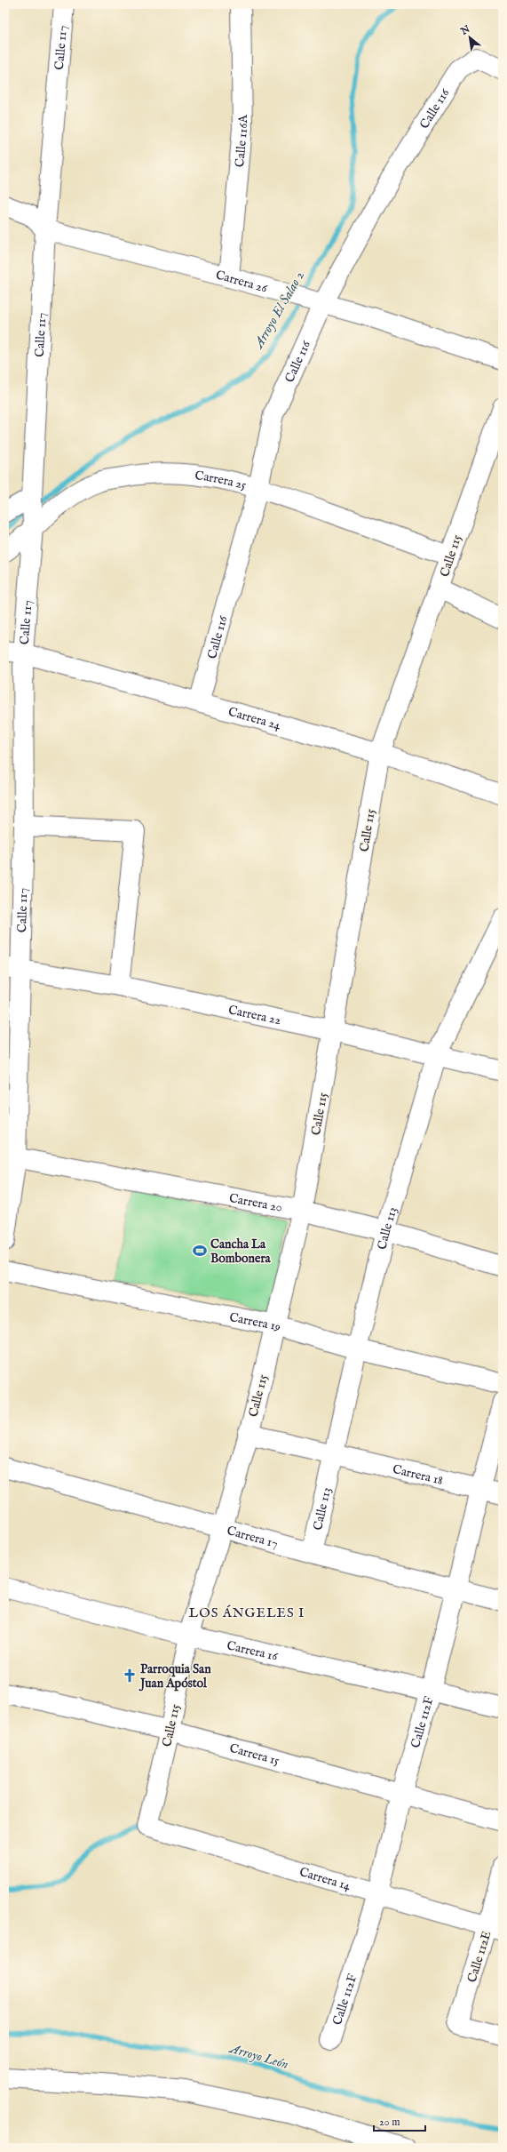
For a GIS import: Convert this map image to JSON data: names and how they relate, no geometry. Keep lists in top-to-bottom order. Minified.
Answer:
{"streets":{"street":["Calle 117","Calle 116","Calle 116A","Carrera 26","Carrera 25","Calle 115","Carrera 24","Carrera 22","Carrera 20","Calle 113","Carrera 19","Carrera 18","Carrera 17","Carrera 16","Calle 112F","Carrera 15","Carrera 14","Calle 112E"]},"crossings":[["Calle 117","Carrera 26"],["Calle 117","Carrera 25"],["Calle 117","Carrera 24"],["Calle 117","Carrera 22"],["Calle 117","Carrera 20"],["Calle 116","Carrera 26"],["Calle 116","Carrera 25"],["Calle 116","Carrera 24"],["Calle 116A","Carrera 26"],["Carrera 25","Calle 115"],["Calle 115","Carrera 24"],["Calle 115","Carrera 22"],["Calle 115","Carrera 20"],["Calle 115","Carrera 19"],["Calle 115","Carrera 18"],["Calle 115","Carrera 17"],["Calle 115","Carrera 16"],["Calle 115","Carrera 15"],["Calle 115","Carrera 14"],["Carrera 22","Calle 113"],["Carrera 20","Calle 113"],["Calle 113","Carrera 19"],["Calle 113","Carrera 18"],["Calle 113","Carrera 17"],["Carrera 18","Calle 112F"],["Carrera 17","Calle 112F"],["Carrera 16","Calle 112F"],["Calle 112F","Carrera 15"],["Calle 112F","Carrera 14"],["Carrera 14","Calle 112E"]],"districts":["LOS ÁNGELES I"],"water":["Arroyo El Salao 2","Arroyo León"],"places":{"sports":["Cancha La Bombonera"],"church":["Parroquia San Juan Apóstol"]},"scale_bar":"20 m","north":"top left"}
